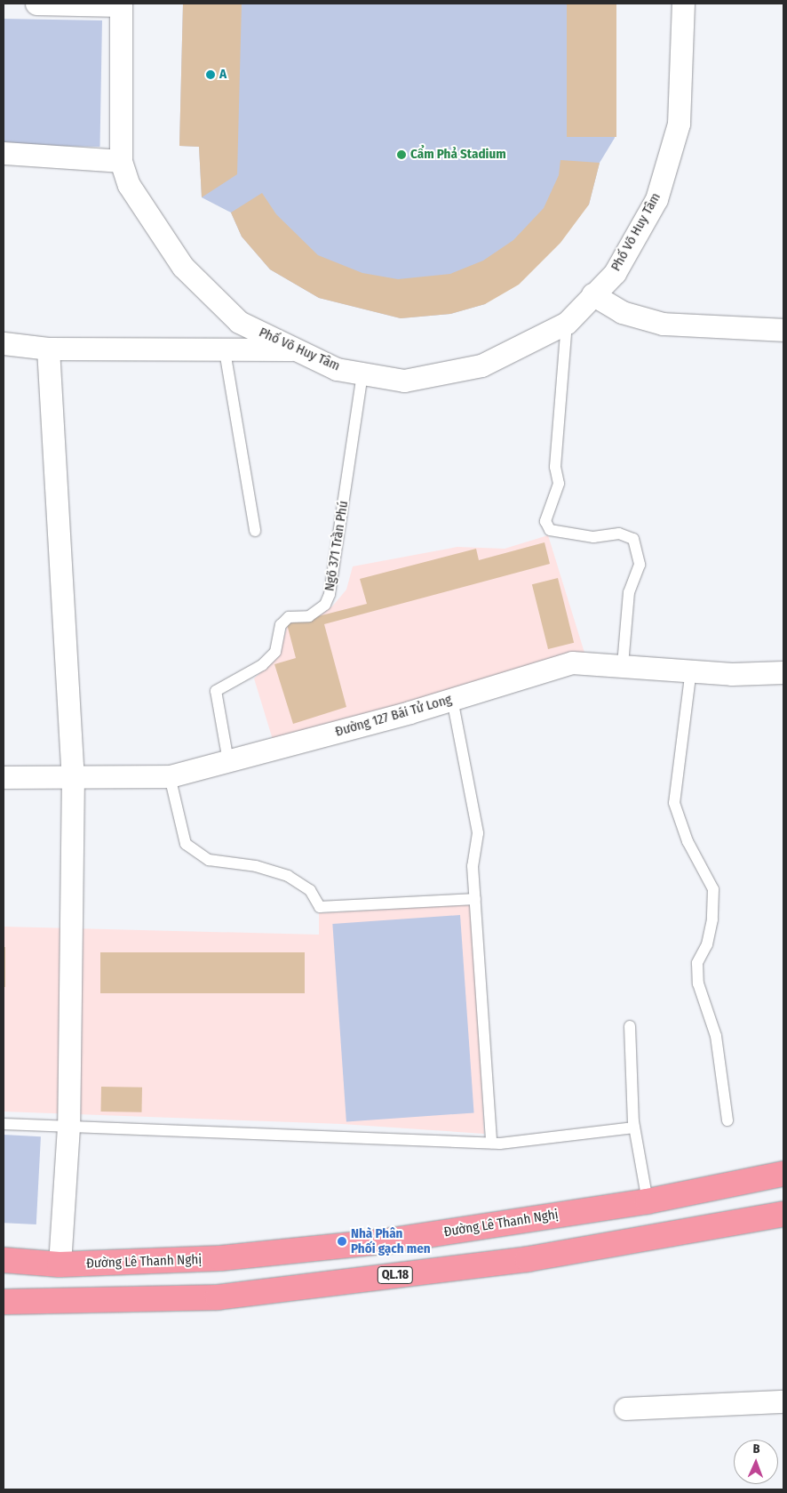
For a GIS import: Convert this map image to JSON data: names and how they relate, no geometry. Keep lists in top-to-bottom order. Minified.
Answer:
{"streets":{"highway":["Đường Lê Thanh Nghị","QL.18"],"street":["Phố Võ Huy Tâm","Đường 127 Bái Tử Long"],"lane":["Ngõ 371 Trần Phú"]},"crossings":[["Phố Võ Huy Tâm","Ngõ 371 Trần Phú"],["Ngõ 371 Trần Phú","Đường 127 Bái Tử Long"]],"places":["A","Cẩm Phả Stadium","Nhà Phân Phối gạch men"],"north":"top"}
